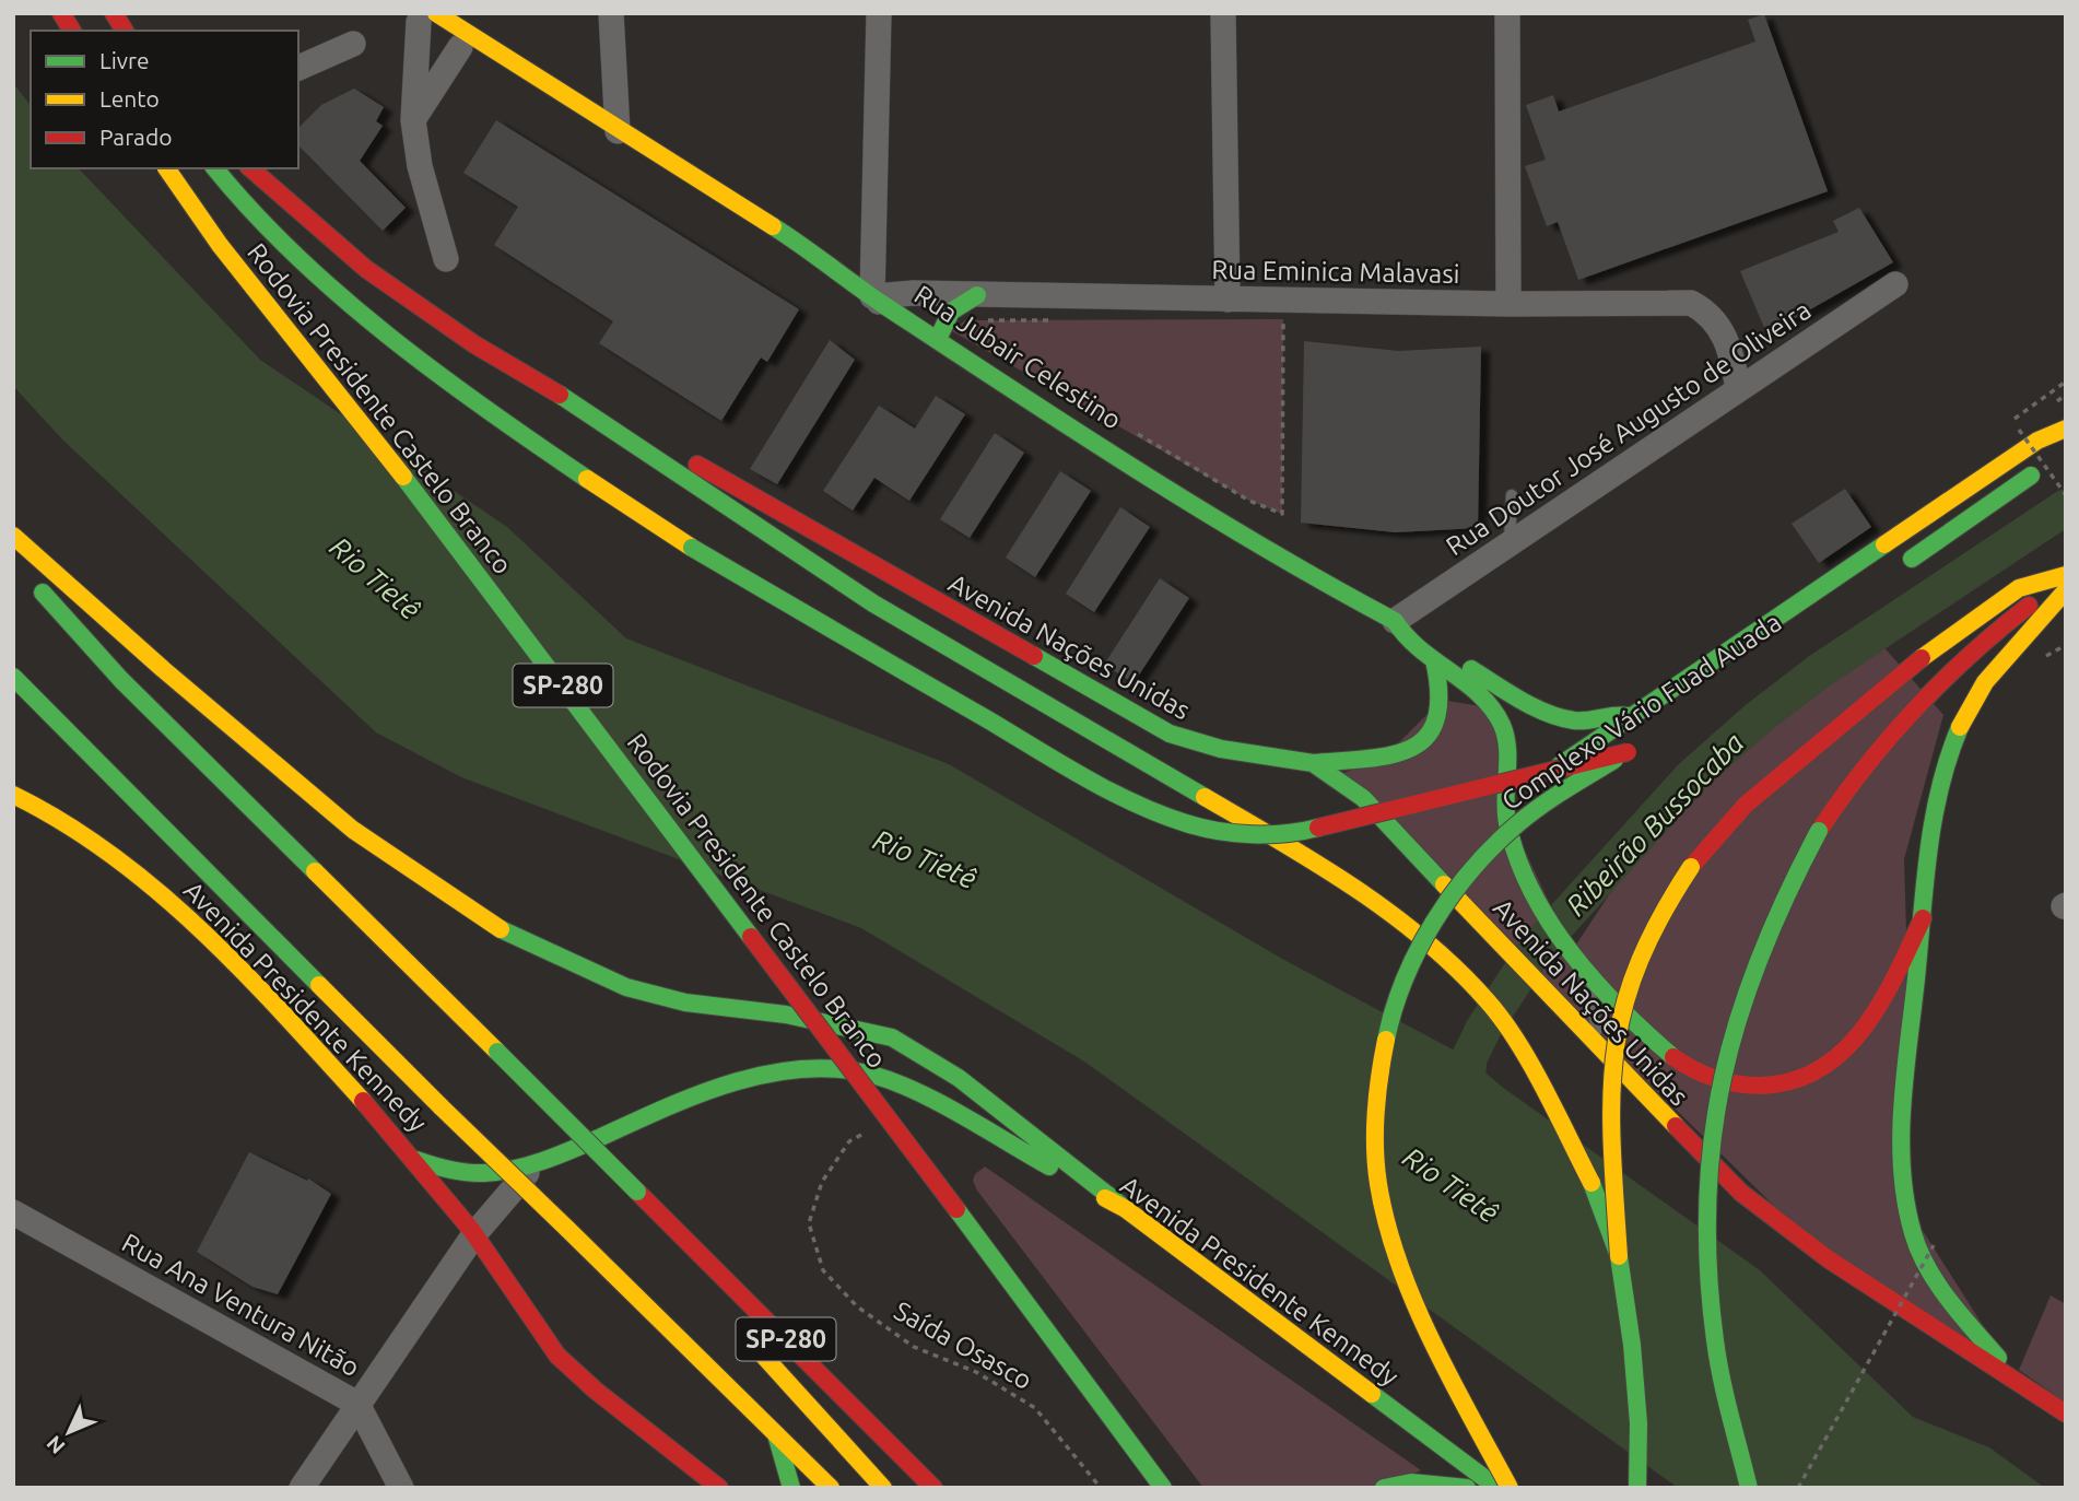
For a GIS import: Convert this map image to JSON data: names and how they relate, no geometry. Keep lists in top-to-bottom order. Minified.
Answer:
{"streets":{"main road":["Rua Jubair Celestino","Rodovia Presidente Castelo Branco","Avenida Nações Unidas","SP-280","Complexo Vário Fuad Auada","Avenida Presidente Kennedy"],"street":["Rua Eminica Malavasi","Rua Doutor José Augusto de Oliveira","Rua Ana Ventura Nitão"],"path":["Saída Osasco"]},"crossings":[["Rua Eminica Malavasi","Rua Jubair Celestino"],["Rua Eminica Malavasi","Rua Doutor José Augusto de Oliveira"],["Rua Jubair Celestino","Rua Doutor José Augusto de Oliveira"]],"water":["Rio Tietê","Ribeirão Bussocaba"],"legend":["Livre","Lento","Parado"],"north":"bottom left"}
